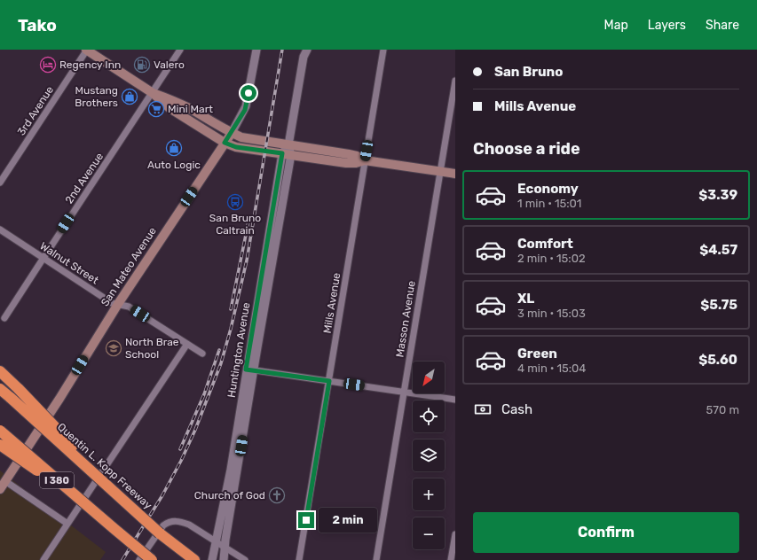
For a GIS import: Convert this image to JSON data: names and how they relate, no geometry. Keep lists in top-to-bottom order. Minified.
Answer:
{"streets":{"highway":["Quentin L. Kopp Freeway","I 380"],"main road":["San Mateo Avenue"],"street":["3rd Avenue","2nd Avenue","Walnut Street","Mills Avenue","Masson Avenue","Huntington Avenue"]},"crossings":[["2nd Avenue","Walnut Street"],["Walnut Street","San Mateo Avenue"]],"places":{"hotel":["Regency Inn"],"fuel station":["Valero"],"shop":["Mustang Brothers","Auto Logic"],"supermarket":["Mini Mart"],"bus stop":["San Bruno Caltrain"],"school or university":["North Brae School"],"church":["Church of God"]},"north":"bottom left","page":{"header":"Tako","nav":["Map","Layers","Share"],"banner":["San Bruno","Mills Avenue"],"heading":"Choose a ride","list":[{"name":"Economy","note":"1 min · 15:01","value":"$3.39"},{"name":"Comfort","note":"2 min · 15:02","value":"$4.57"},{"name":"XL","note":"3 min · 15:03","value":"$5.75"},{"name":"Green","note":"4 min · 15:04","value":"$5.60"}],"map_buttons":["+","−"],"pay":["Cash","570 m"],"buttons":"Confirm","bubble":"2 min"}}
